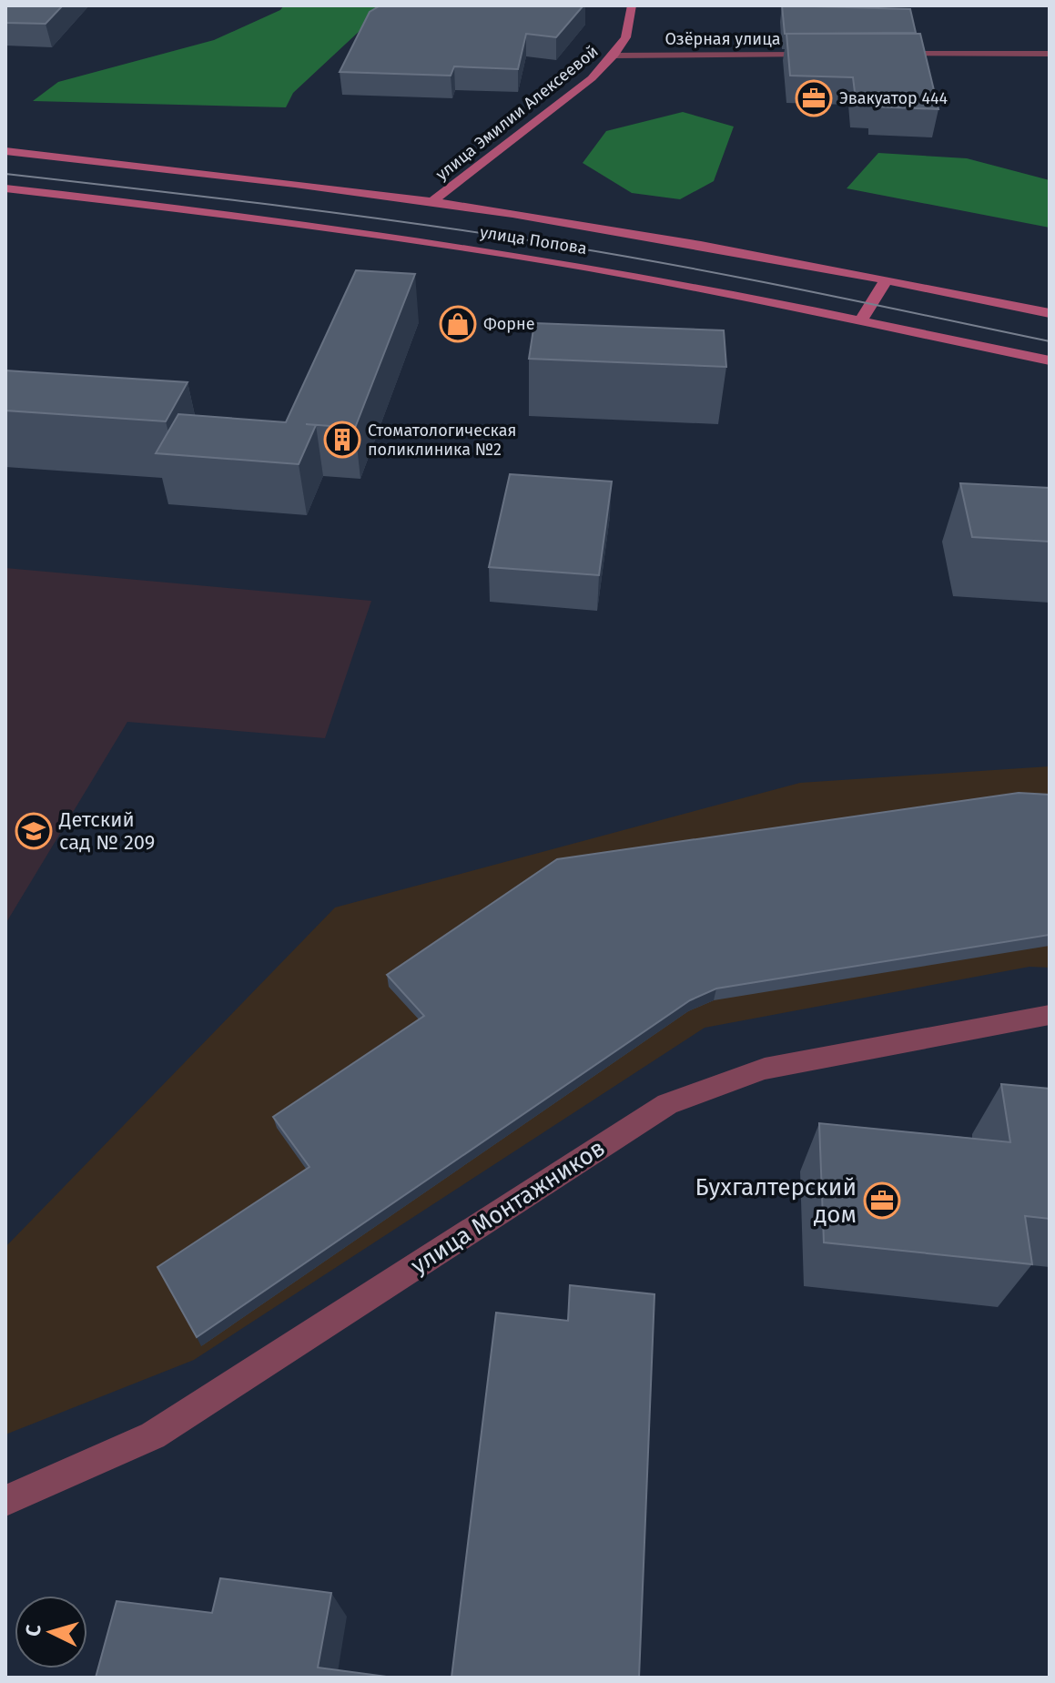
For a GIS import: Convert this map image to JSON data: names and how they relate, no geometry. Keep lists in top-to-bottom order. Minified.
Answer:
{"streets":{"main road":["улица Эмилии Алексеевой","улица Попова"],"street":["Озёрная улица","улица Монтажников"]},"crossings":[["Озёрная улица","улица Эмилии Алексеевой"],["улица Эмилии Алексеевой","улица Попова"]],"places":{"office":["Эвакуатор 444","Бухгалтерский дом"],"shop":["Форне"],"building":["Стоматологическая поликлиника №2"],"school or university":["Детский сад № 209"]},"north":"left"}
